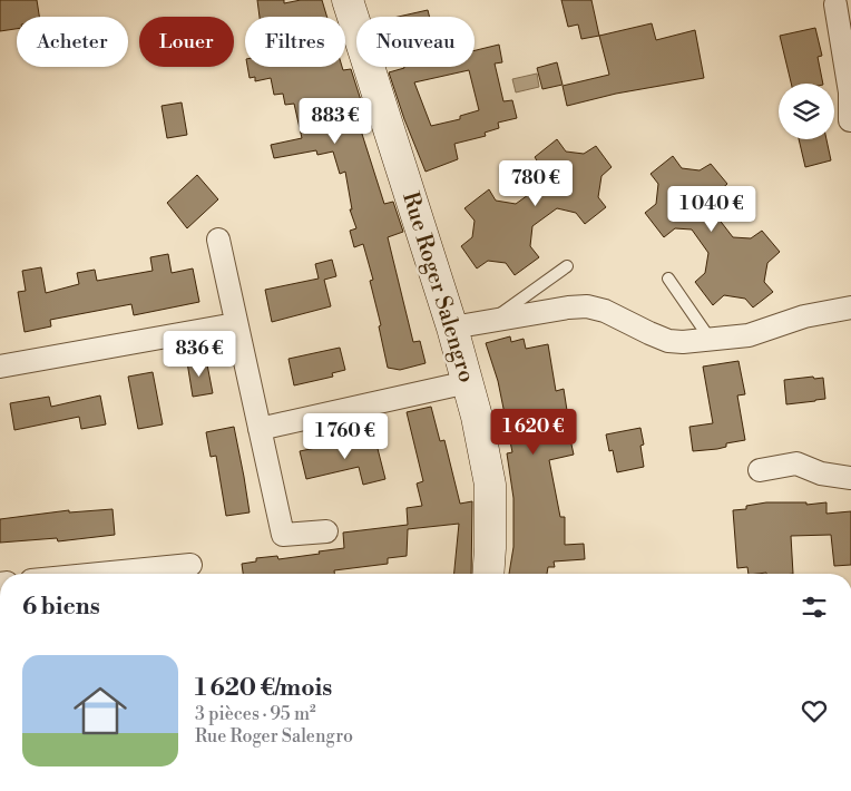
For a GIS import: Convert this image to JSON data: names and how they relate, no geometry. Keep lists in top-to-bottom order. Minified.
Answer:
{"streets":{"street":["Rue Roger Salengro"]},"page":{"chip":["Acheter","Louer","Filtres","Nouveau"],"price":["883 €","780 €","1 040 €","836 €","1 620 €","1 760 €"],"heading":"6 biens","list":[{"name":"1 620 €/mois","note":"3 pièces · 95 m² · Rue Roger Salengro"}]}}
